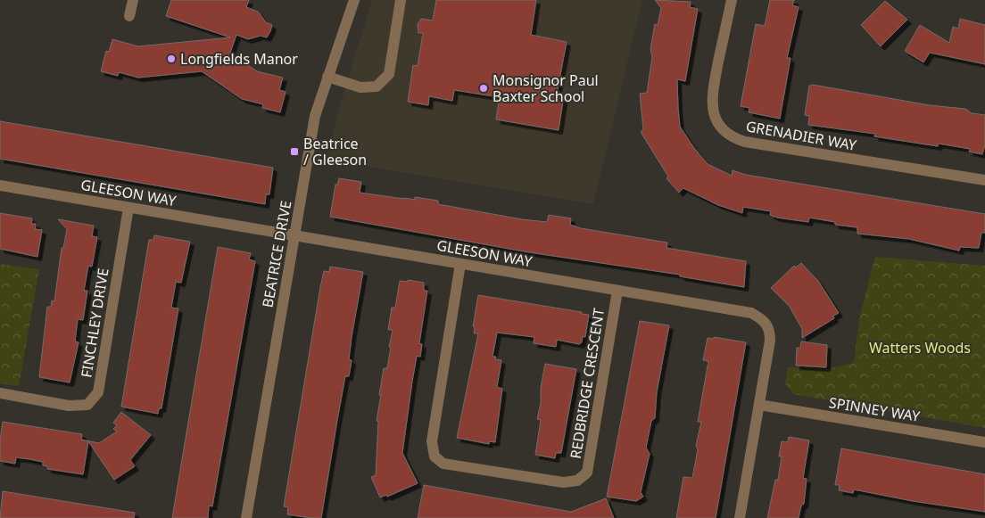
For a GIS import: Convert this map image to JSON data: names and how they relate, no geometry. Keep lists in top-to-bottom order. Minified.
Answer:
{"streets":{"street":["GRENADIER WAY","GLEESON WAY","BEATRICE DRIVE","FINCHLEY DRIVE","REDBRIDGE CRESCENT","SPINNEY WAY"]},"crossings":[["GLEESON WAY","BEATRICE DRIVE"],["GLEESON WAY","FINCHLEY DRIVE"],["GLEESON WAY","REDBRIDGE CRESCENT"],["GLEESON WAY","SPINNEY WAY"]],"parks":["Watters Woods"],"places":{"other":["Longfields Manor","Monsignor Paul Baxter School"],"transit":["Beatrice / Gleeson"]}}
